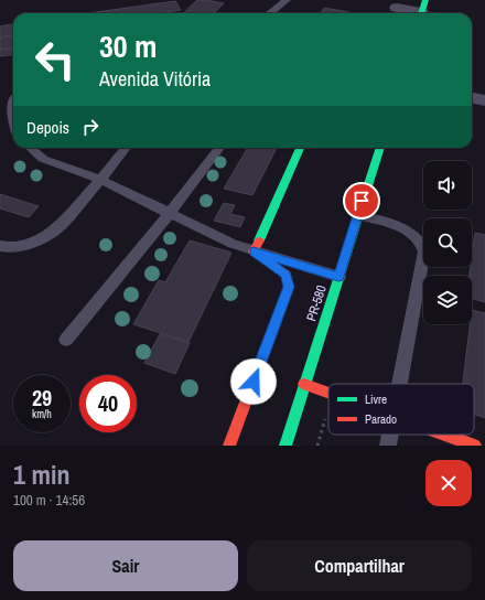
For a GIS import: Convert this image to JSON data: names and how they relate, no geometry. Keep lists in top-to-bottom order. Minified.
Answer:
{"streets":{"street":["PR-580"]},"legend":["Livre","Parado"],"page":{"turn":["30 m","Avenida Vitória"],"then":"Depois","speed":"29 km/h","limit":"40","heading":["1 min","100 m · 14:56"],"buttons":["Sair","Compartilhar"]}}
